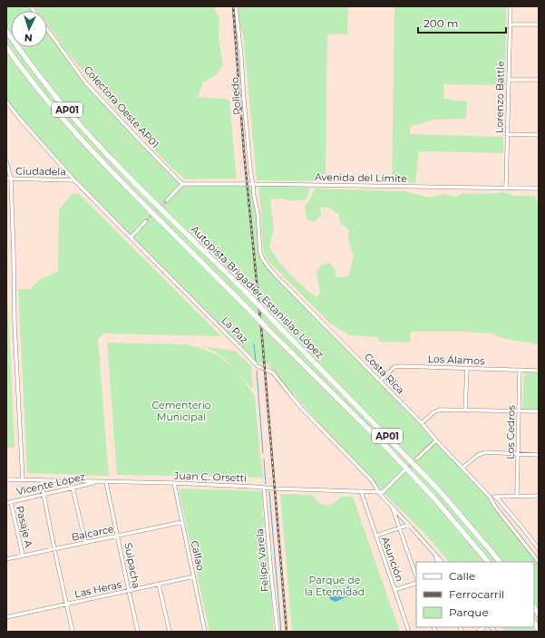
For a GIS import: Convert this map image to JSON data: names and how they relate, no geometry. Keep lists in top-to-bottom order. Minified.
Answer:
{"streets":{"highway":["AP01","Autopista Brigadier Estanislao López"],"street":["Polledo","Lorenzo Battle","Colectora Oeste AP01","Ciudadela","Avenida del Límite","La Paz","Los Álamos","Costa Rica","Los Cedros","Juan C. Orsetti","Vicente López","Pasaje A","Balcarce","Callao","Asunción","Felipe Varela","Suipacha","Las Heras"]},"crossings":[["Polledo","Avenida del Límite"],["Polledo","Costa Rica"],["Lorenzo Battle","Avenida del Límite"],["Colectora Oeste AP01","Avenida del Límite"],["Ciudadela","La Paz"],["Avenida del Límite","Costa Rica"],["La Paz","Juan C. Orsetti"],["Los Álamos","Costa Rica"],["Los Álamos","Los Cedros"],["Juan C. Orsetti","Vicente López"],["Juan C. Orsetti","Callao"],["Juan C. Orsetti","Asunción"],["Juan C. Orsetti","Felipe Varela"],["Juan C. Orsetti","Suipacha"],["Vicente López","Pasaje A"],["Pasaje A","Balcarce"],["Balcarce","Callao"],["Balcarce","Suipacha"],["Callao","Las Heras"],["Suipacha","Las Heras"]],"parks":["Cementerio Municipal","Parque de la Eternidad"],"legend":["Calle","Ferrocarril","Parque"],"scale_bar":"200 m","north":"bottom"}
